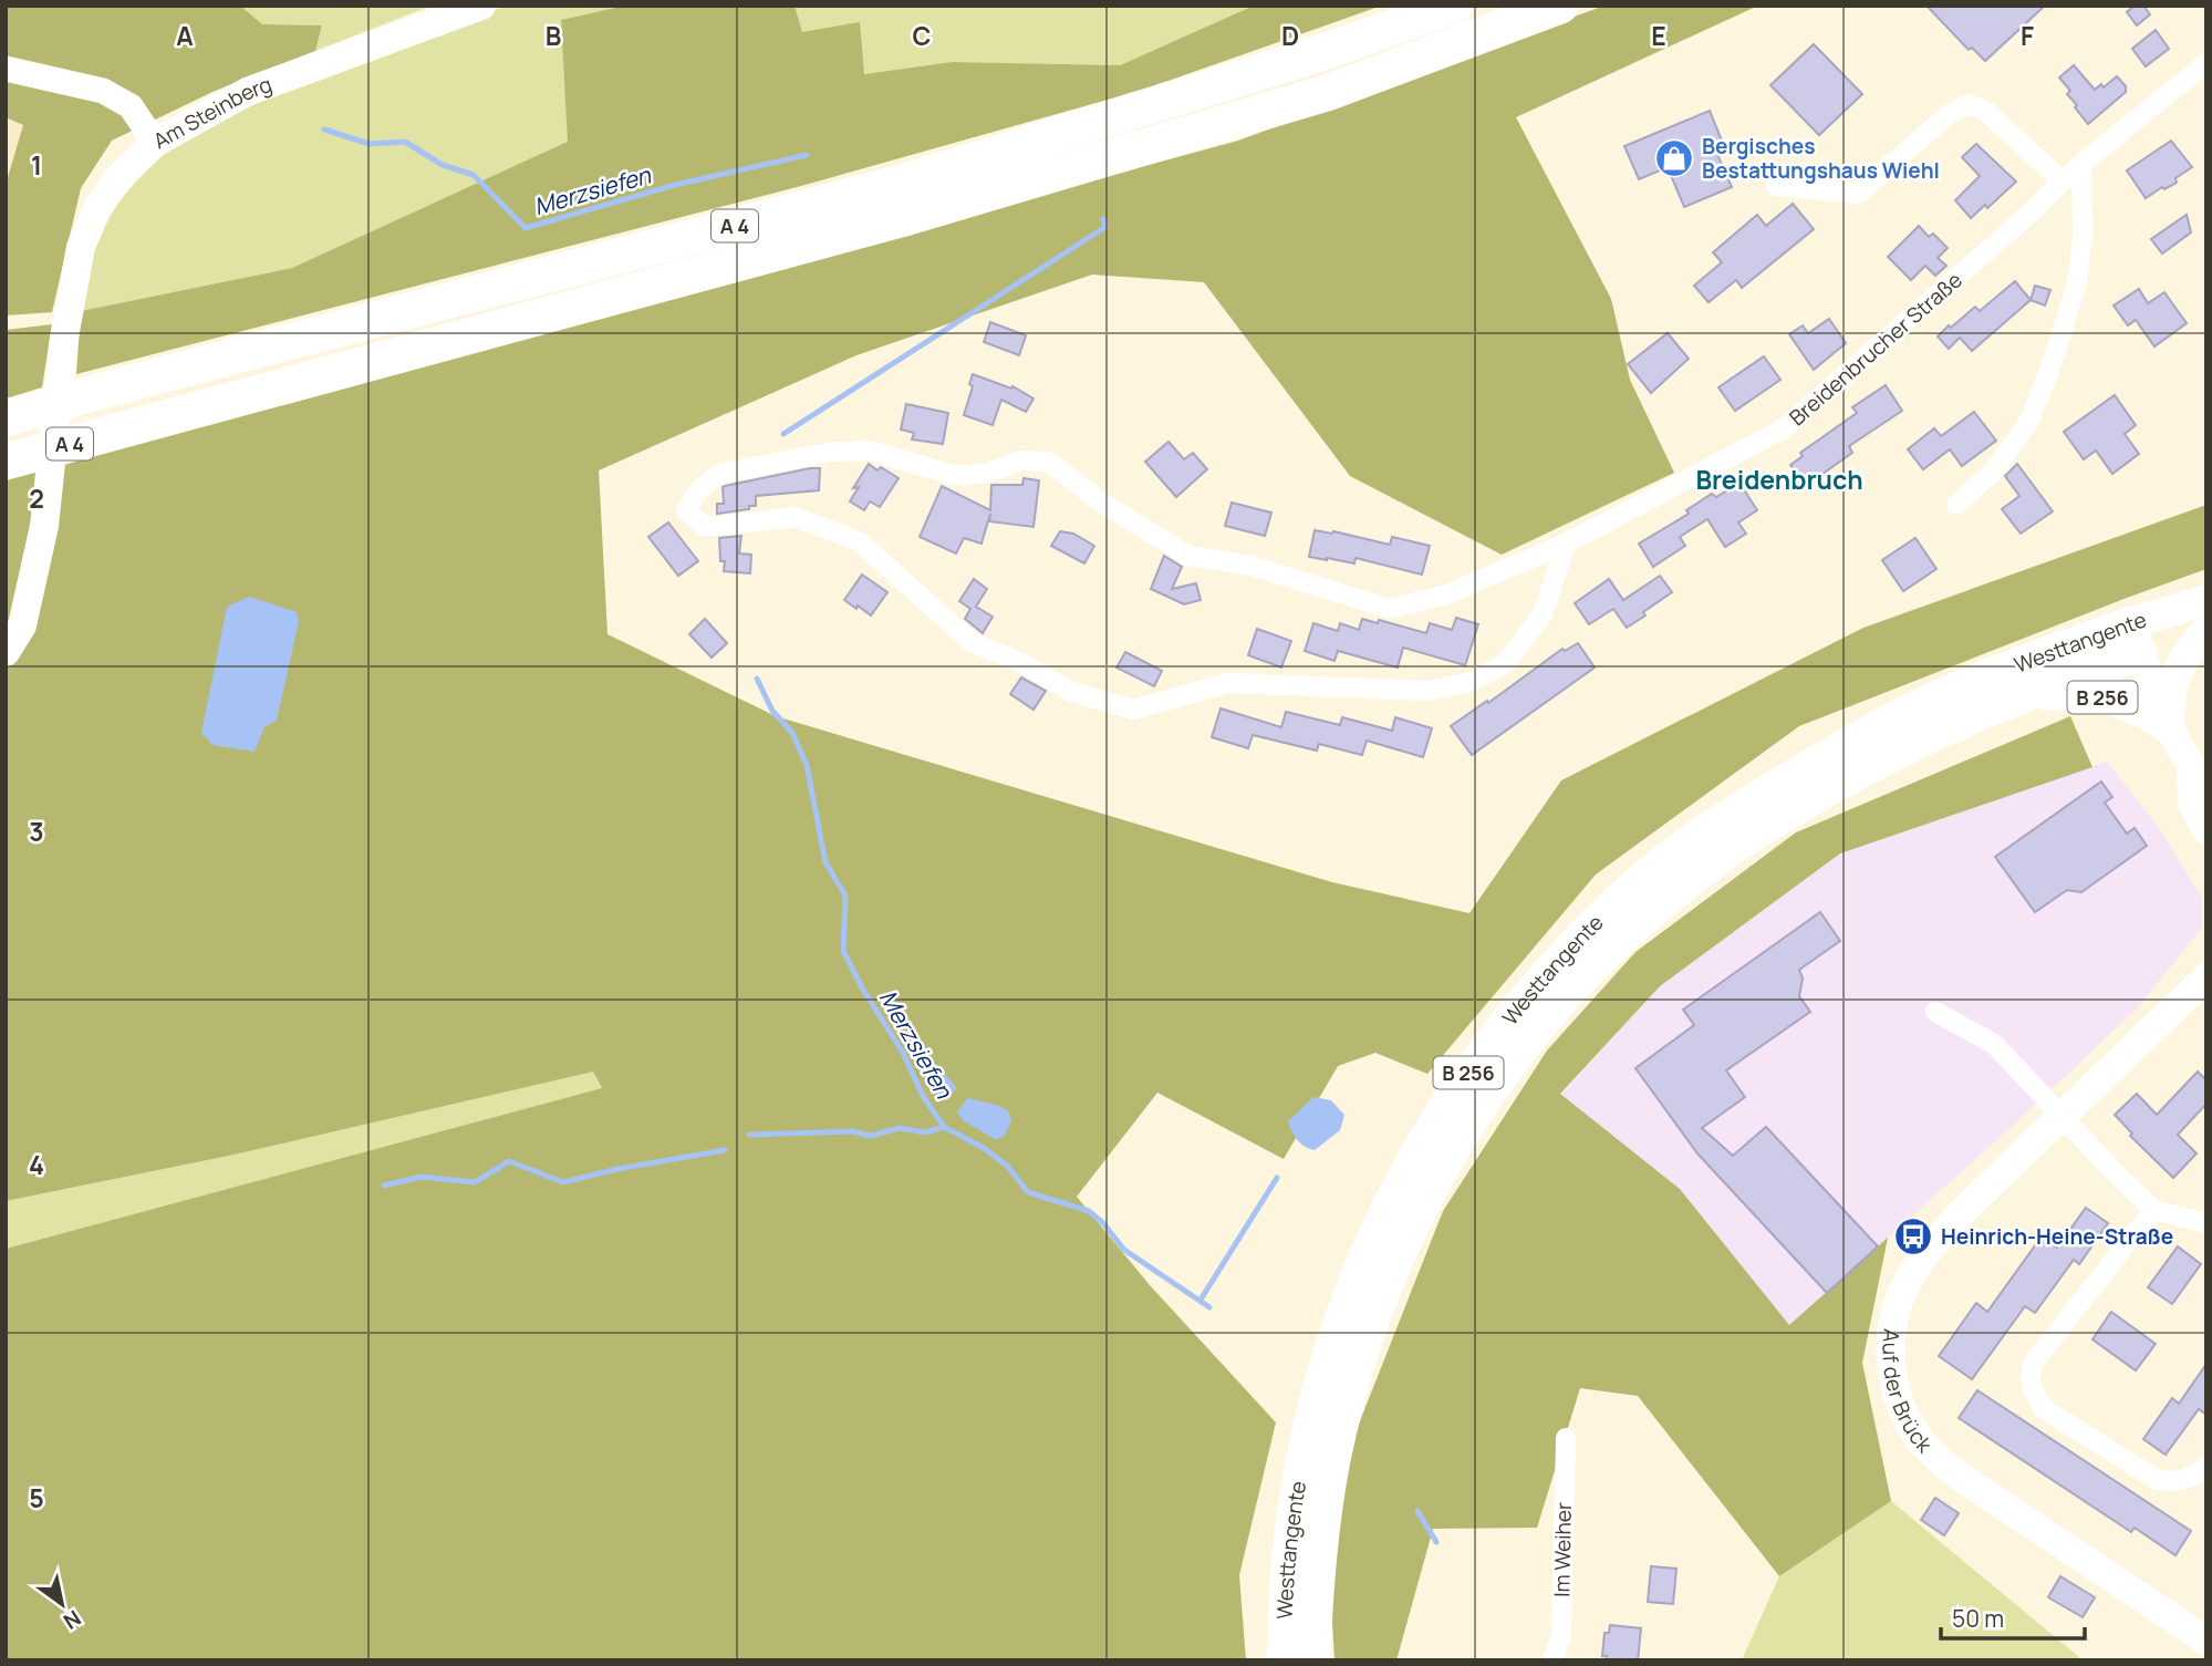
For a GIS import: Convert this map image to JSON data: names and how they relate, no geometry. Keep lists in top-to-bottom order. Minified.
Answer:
{"streets":{"highway":["A 4","Westtangente","B 256"],"main road":["Am Steinberg","Auf der Brück"],"street":["Breidenbrucher Straße","Im Weiher"]},"crossings":[["Westtangente","B 256"]],"districts":["Breidenbruch"],"water":["Merzsiefen"],"places":{"shop":["Bergisches Bestattungshaus Wiehl"],"bus stop":["Heinrich-Heine-Straße"]},"scale_bar":"50 m","north":"bottom right","grid":{"columns":["A","B","C","D","E","F"],"rows":["1","2","3","4","5"]}}
